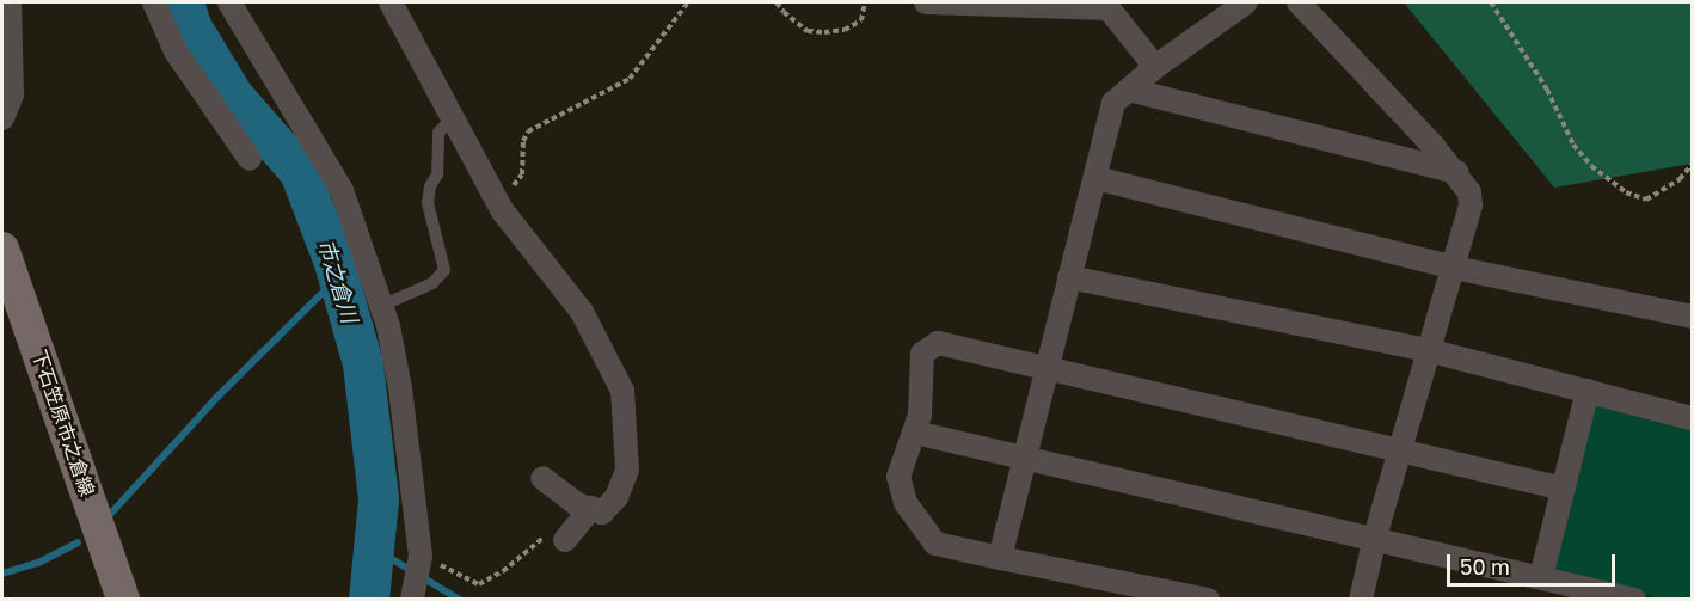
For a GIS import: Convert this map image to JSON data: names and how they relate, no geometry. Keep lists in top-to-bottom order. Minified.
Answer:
{"streets":{"main road":["下石笠原市之倉線"]},"water":["市之倉川"],"scale_bar":"50 m"}
